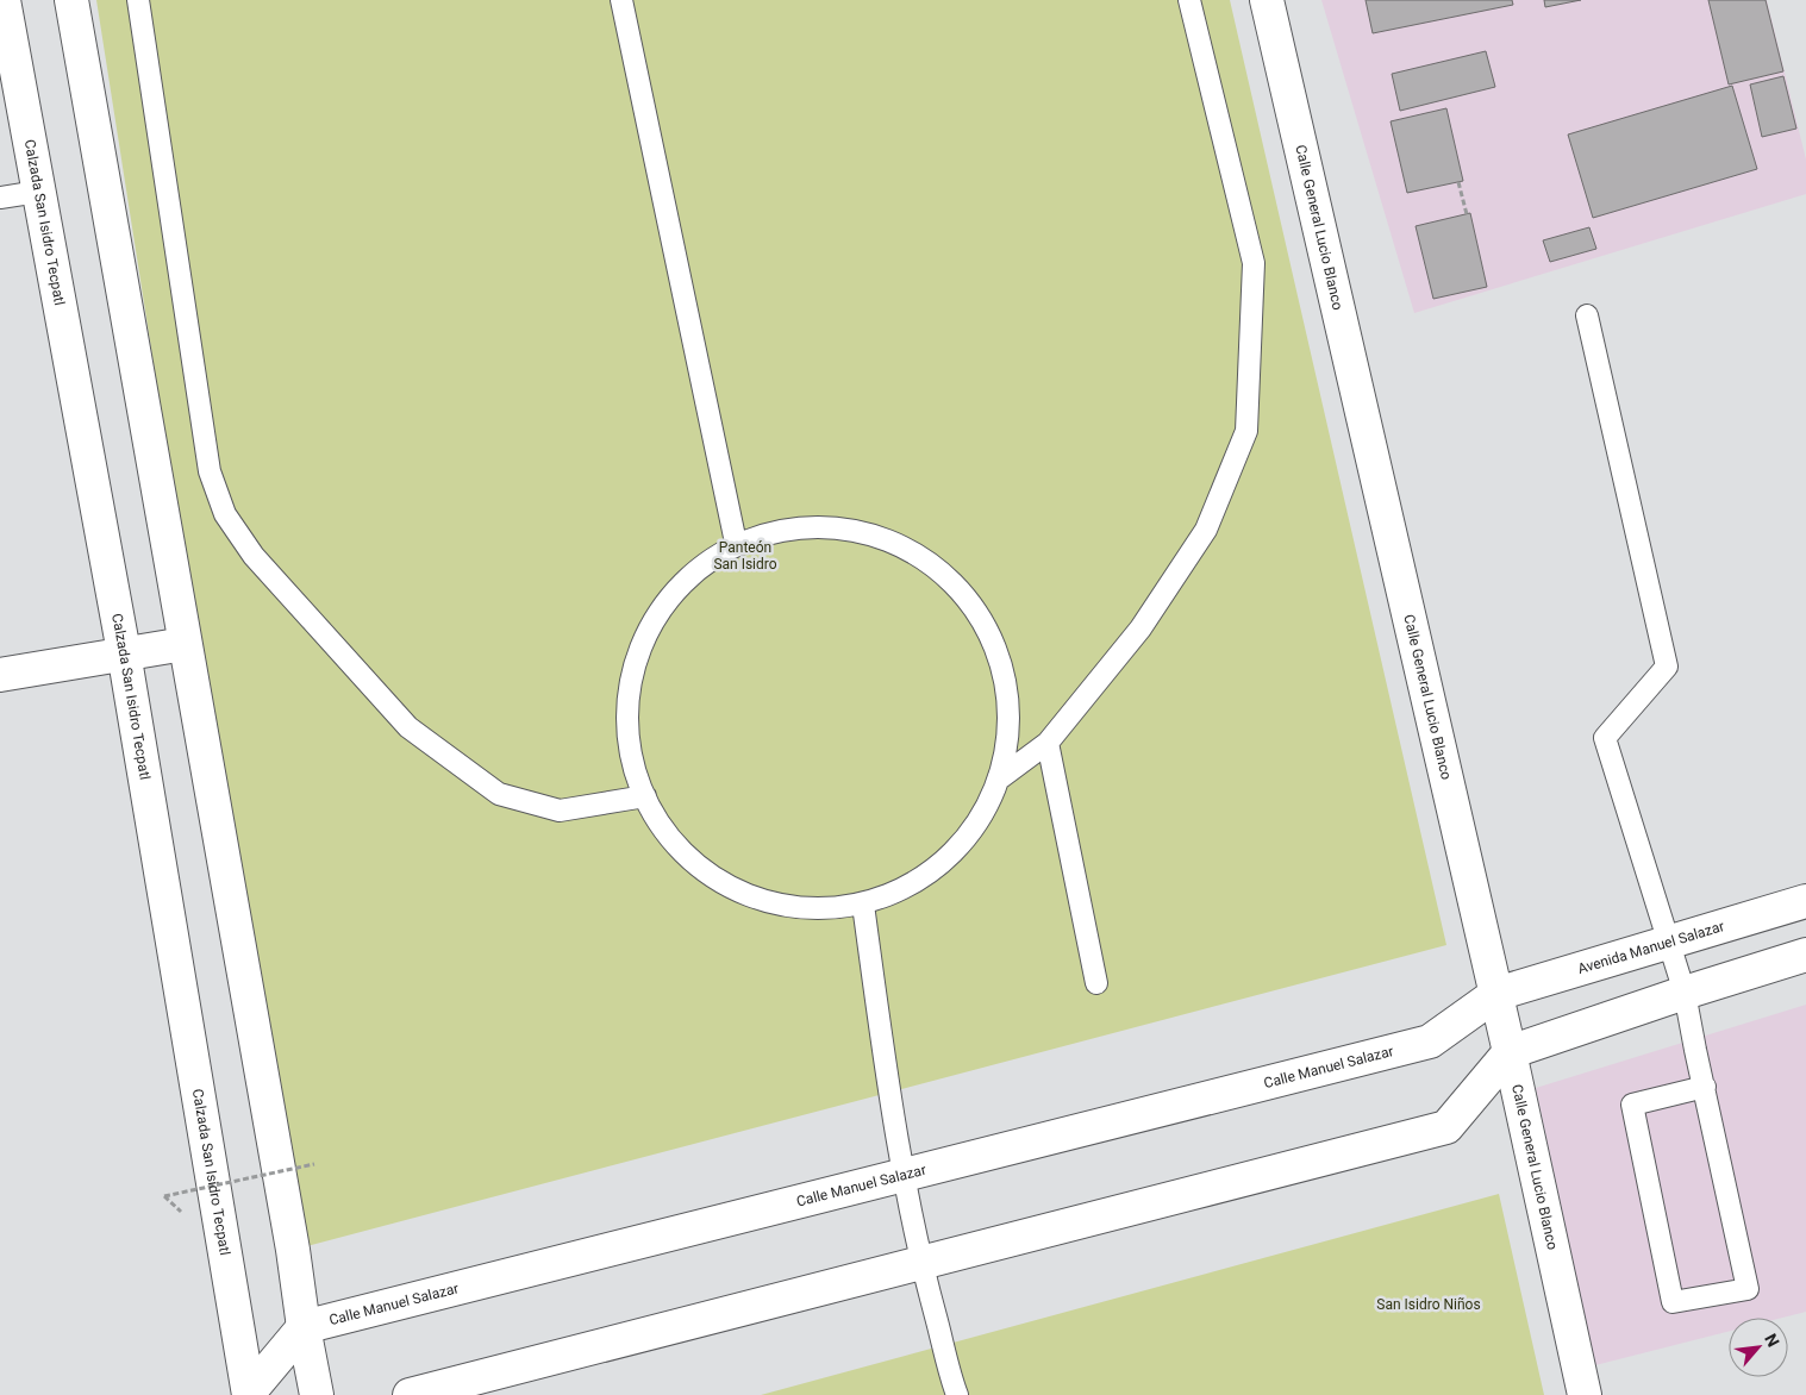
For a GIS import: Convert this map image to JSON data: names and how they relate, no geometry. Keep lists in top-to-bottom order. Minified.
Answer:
{"streets":{"street":["Calzada San Isidro Tecpatl","Calle General Lucio Blanco","Avenida Manuel Salazar","Calle Manuel Salazar"]},"crossings":[["Calle General Lucio Blanco","Avenida Manuel Salazar"],["Calle General Lucio Blanco","Calle Manuel Salazar"],["Avenida Manuel Salazar","Calle Manuel Salazar"]],"parks":["Panteón San Isidro","San Isidro Niños"],"north":"top right"}
